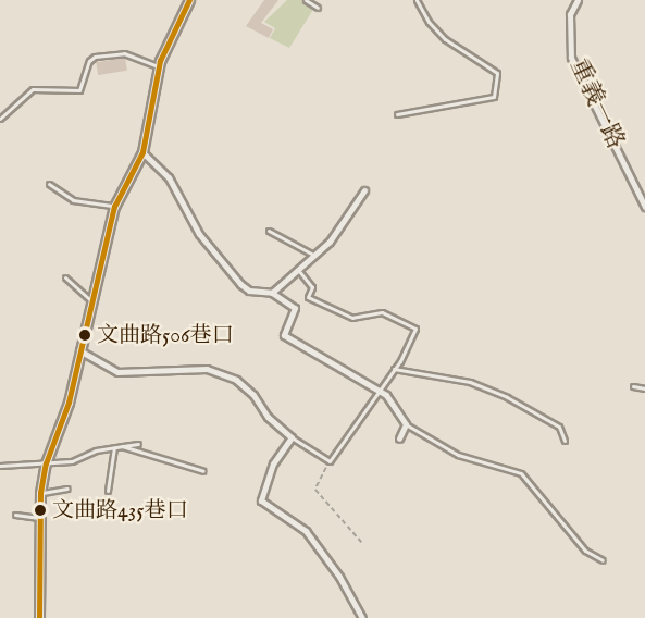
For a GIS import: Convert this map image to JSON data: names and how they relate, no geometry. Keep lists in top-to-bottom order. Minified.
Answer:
{"streets":{"street":["重義一路"]},"places":["文曲路506巷口","文曲路435巷口"]}
